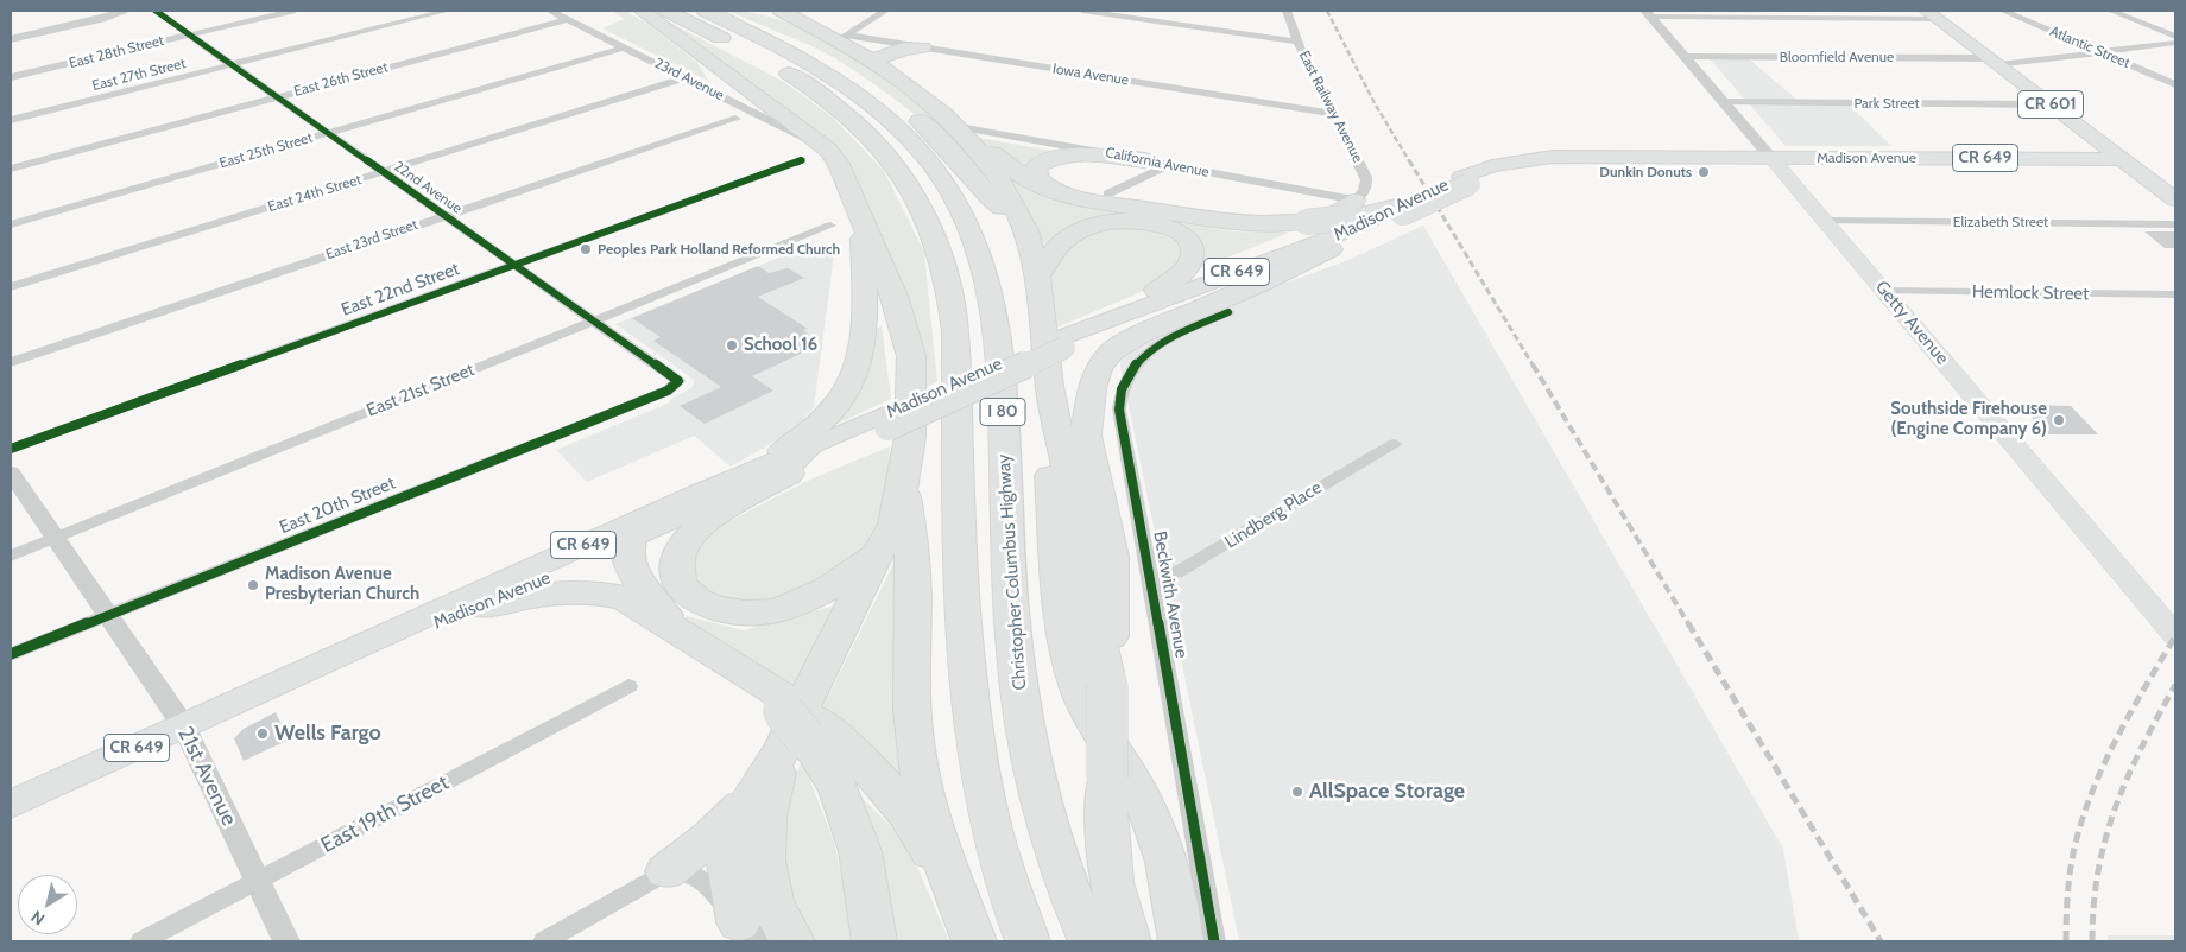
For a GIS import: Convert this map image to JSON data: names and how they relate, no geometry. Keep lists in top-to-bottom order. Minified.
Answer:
{"streets":{"highway":["I 80","Christopher Columbus Highway"],"main road":["CR 601","Madison Avenue","CR 649","Getty Avenue"],"street":["Atlantic Street","East 28th Street","Bloomfield Avenue","East 27th Street","Iowa Avenue","East 26th Street","23rd Avenue","Park Street","East Railway Avenue","East 25th Street","California Avenue","22nd Avenue","East 24th Street","Elizabeth Street","East 23rd Street","East 22nd Street","Hemlock Street","East 21st Street","East 20th Street","Lindberg Place","Beckwith Avenue","21st Avenue","East 19th Street"]},"crossings":[["Atlantic Street","Bloomfield Avenue"],["East 28th Street","22nd Avenue"],["Bloomfield Avenue","CR 601"],["Bloomfield Avenue","Getty Avenue"],["East 27th Street","22nd Avenue"],["Iowa Avenue","East Railway Avenue"],["East 26th Street","23rd Avenue"],["East 26th Street","22nd Avenue"],["23rd Avenue","East 25th Street"],["23rd Avenue","East 24th Street"],["Park Street","CR 601"],["Park Street","Getty Avenue"],["CR 601","Madison Avenue"],["East Railway Avenue","California Avenue"],["East 25th Street","22nd Avenue"],["Madison Avenue","Getty Avenue"],["Madison Avenue","21st Avenue"],["22nd Avenue","East 24th Street"],["22nd Avenue","East 23rd Street"],["22nd Avenue","East 22nd Street"],["22nd Avenue","East 21st Street"],["22nd Avenue","East 20th Street"],["Elizabeth Street","Getty Avenue"],["Hemlock Street","Getty Avenue"],["East 21st Street","21st Avenue"],["East 20th Street","21st Avenue"],["Lindberg Place","Beckwith Avenue"],["21st Avenue","East 19th Street"]],"places":["Dunkin Donuts","Peoples Park Holland Reformed Church","School 16","Southside Firehouse (Engine Company 6)","Madison Avenue Presbyterian Church","Wells Fargo","AllSpace Storage"],"north":"bottom left"}
